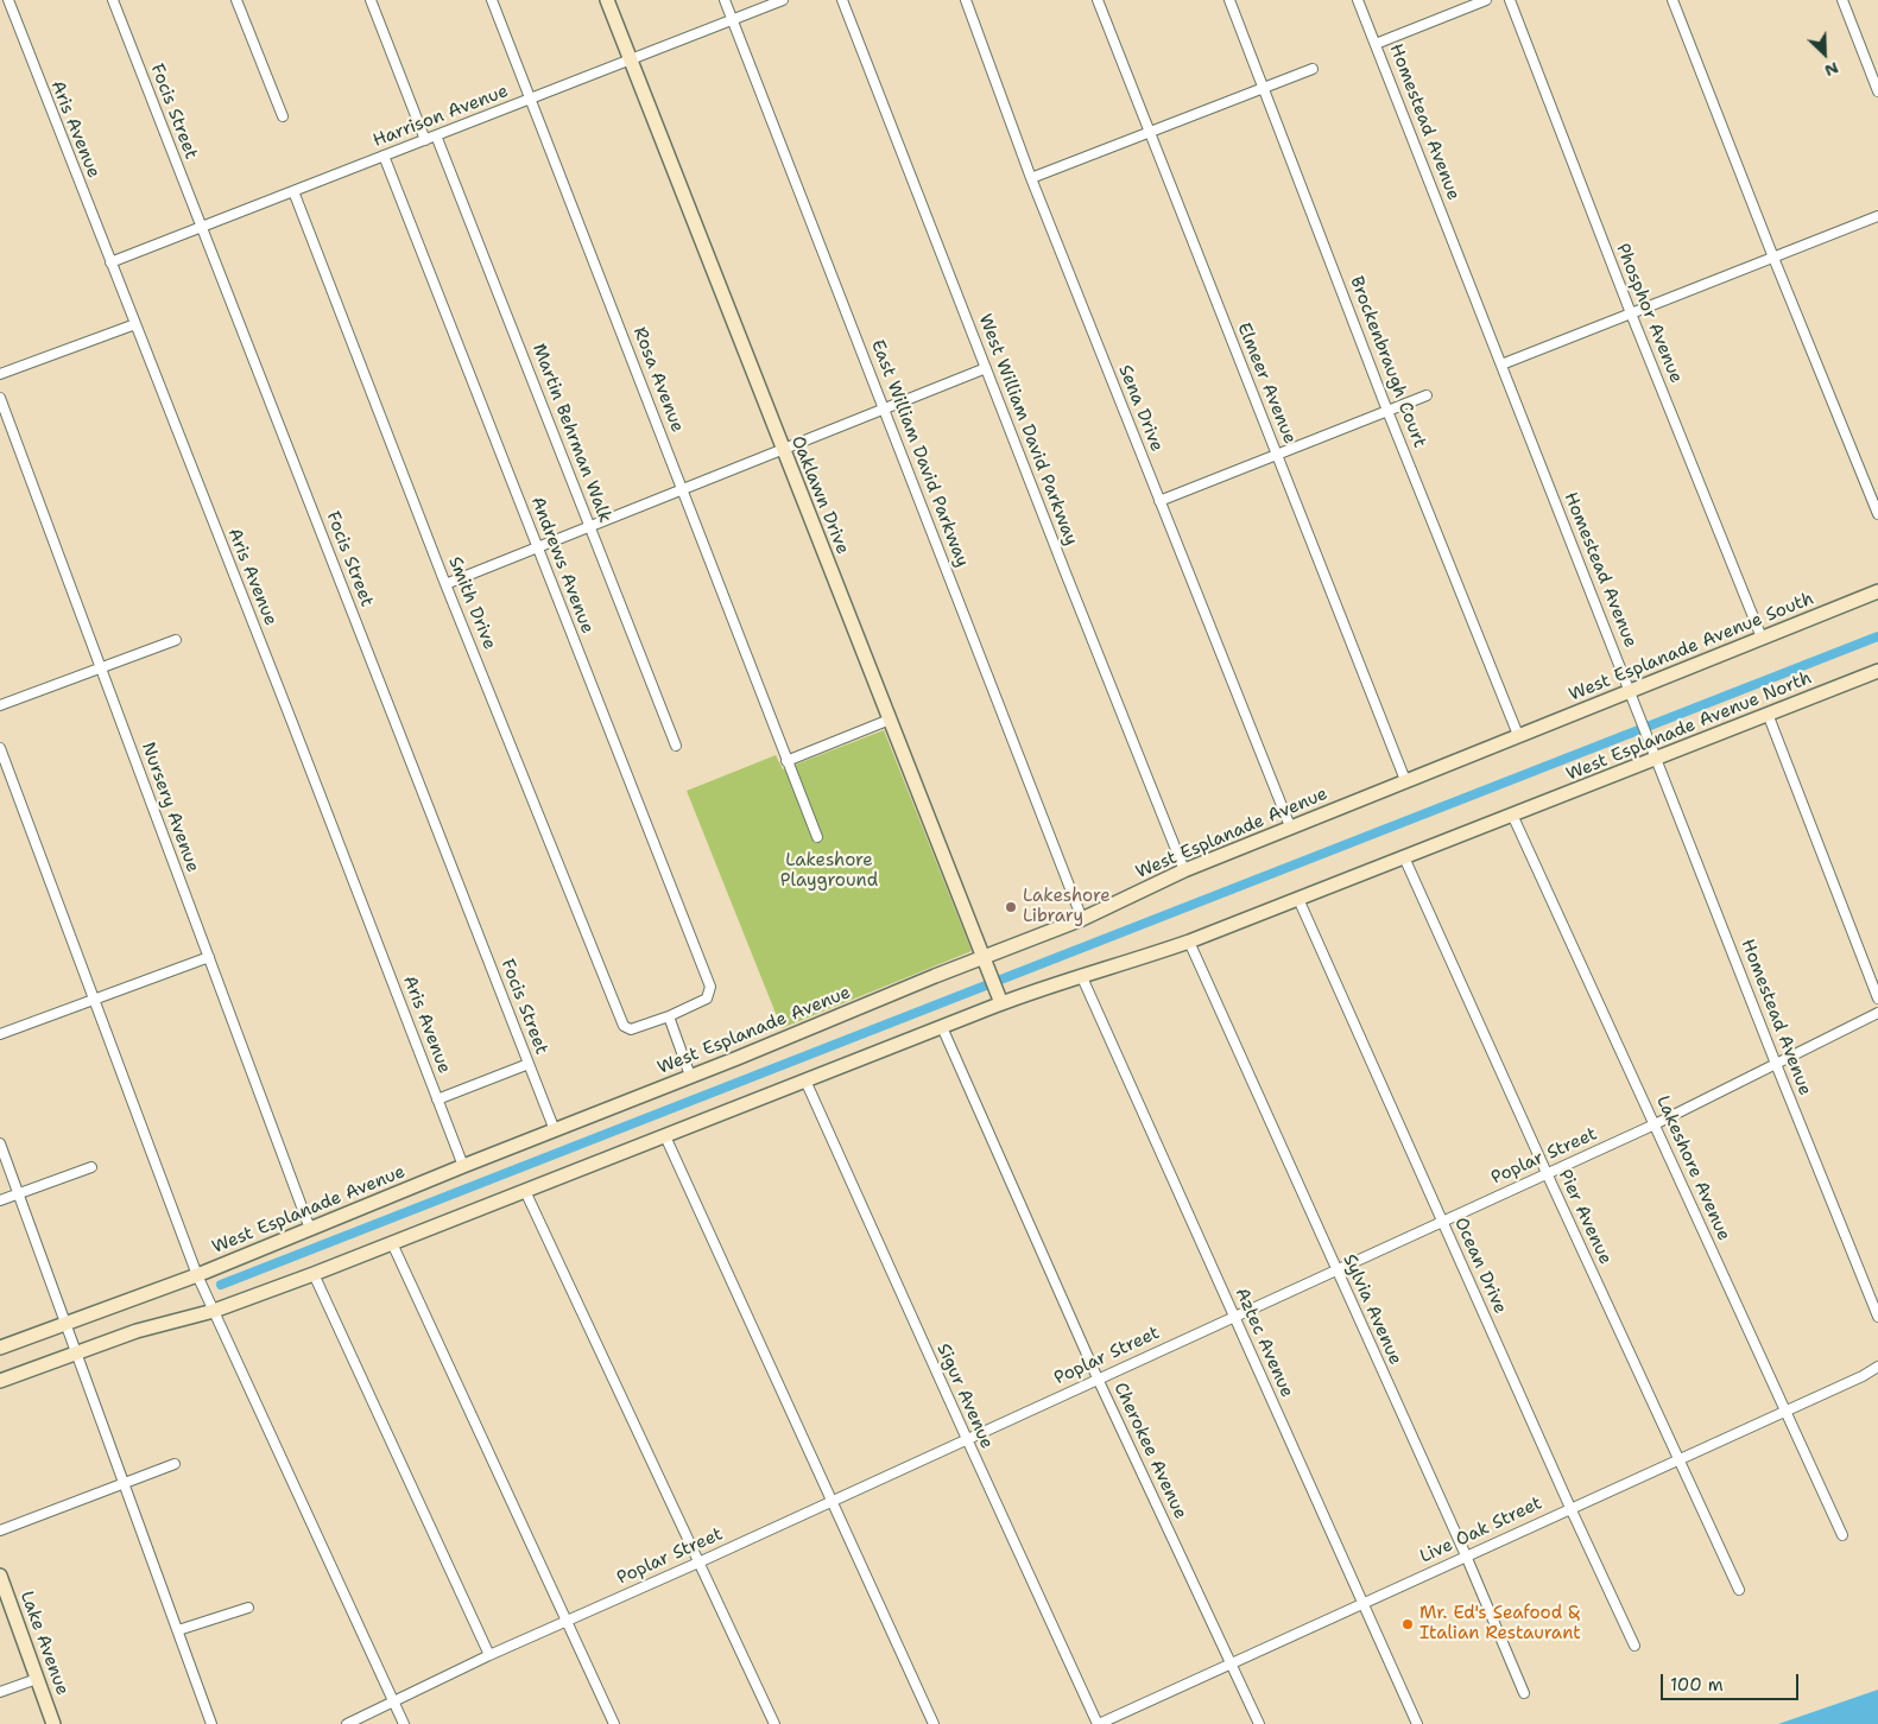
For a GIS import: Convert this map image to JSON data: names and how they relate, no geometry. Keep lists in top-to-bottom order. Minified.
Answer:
{"streets":{"main road":["Oaklawn Drive","West Esplanade Avenue South","West Esplanade Avenue North","West Esplanade Avenue","Lake Avenue"],"street":["Focis Street","Harrison Avenue","Homestead Avenue","Aris Avenue","Phosphor Avenue","Brockenbraugh Court","Rosa Avenue","Elmeer Avenue","Sena Drive","West William David Parkway","Martin Behrman Walk","East William David Parkway","Andrews Avenue","Smith Drive","Nursery Avenue","Poplar Street","Lakeshore Avenue","Pier Avenue","Ocean Drive","Sylvia Avenue","Aztec Avenue","Sigur Avenue","Cherokee Avenue","Live Oak Street"]},"crossings":[["Focis Street","Harrison Avenue"],["Focis Street","West Esplanade Avenue"],["Harrison Avenue","Aris Avenue"],["Harrison Avenue","Rosa Avenue"],["Harrison Avenue","Martin Behrman Walk"],["Harrison Avenue","East William David Parkway"],["Harrison Avenue","Oaklawn Drive"],["Harrison Avenue","Andrews Avenue"],["Harrison Avenue","Smith Drive"],["Homestead Avenue","West Esplanade Avenue South"],["Homestead Avenue","West Esplanade Avenue North"],["Homestead Avenue","Poplar Street"],["Aris Avenue","West Esplanade Avenue"],["Phosphor Avenue","West Esplanade Avenue South"],["Brockenbraugh Court","West Esplanade Avenue South"],["Brockenbraugh Court","West Esplanade Avenue"],["Elmeer Avenue","West Esplanade Avenue"],["Sena Drive","West Esplanade Avenue"],["West William David Parkway","West Esplanade Avenue"],["East William David Parkway","West Esplanade Avenue"],["Oaklawn Drive","West Esplanade Avenue"],["Andrews Avenue","Smith Drive"],["West Esplanade Avenue South","West Esplanade Avenue"],["West Esplanade Avenue North","Lakeshore Avenue"],["Nursery Avenue","West Esplanade Avenue"],["Poplar Street","Lakeshore Avenue"],["Poplar Street","Pier Avenue"],["Poplar Street","Ocean Drive"],["Poplar Street","Sylvia Avenue"],["Poplar Street","Aztec Avenue"],["Poplar Street","Sigur Avenue"],["Poplar Street","Cherokee Avenue"],["Lakeshore Avenue","Live Oak Street"],["Pier Avenue","Live Oak Street"],["Ocean Drive","Live Oak Street"],["Sylvia Avenue","Live Oak Street"],["Aztec Avenue","Live Oak Street"],["Sigur Avenue","Live Oak Street"],["Cherokee Avenue","Live Oak Street"]],"parks":["Lakeshore Playground"],"places":["Lakeshore Library","Mr. Ed's Seafood & Italian Restaurant"],"scale_bar":"100 m","north":"bottom right"}
